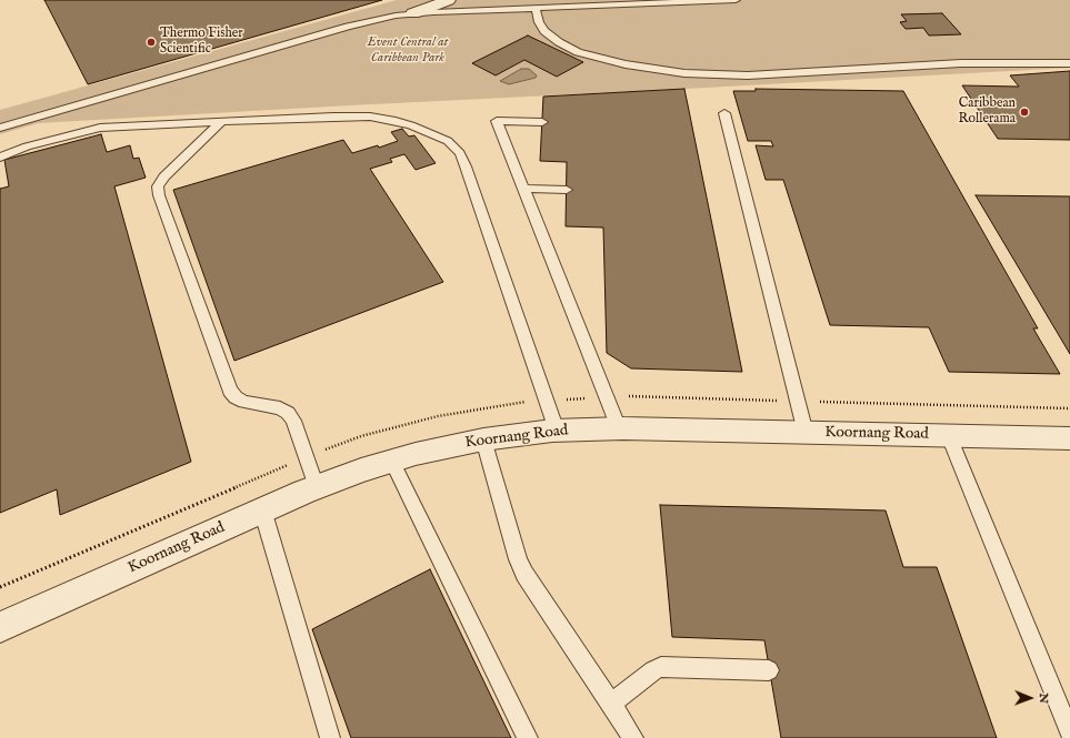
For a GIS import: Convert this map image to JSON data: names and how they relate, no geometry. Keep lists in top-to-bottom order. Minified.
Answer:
{"streets":{"street":["Koornang Road"]},"parks":["Event Central at Caribbean Park"],"places":["Thermo Fisher Scientific","Caribbean Rollerama"],"north":"right"}
